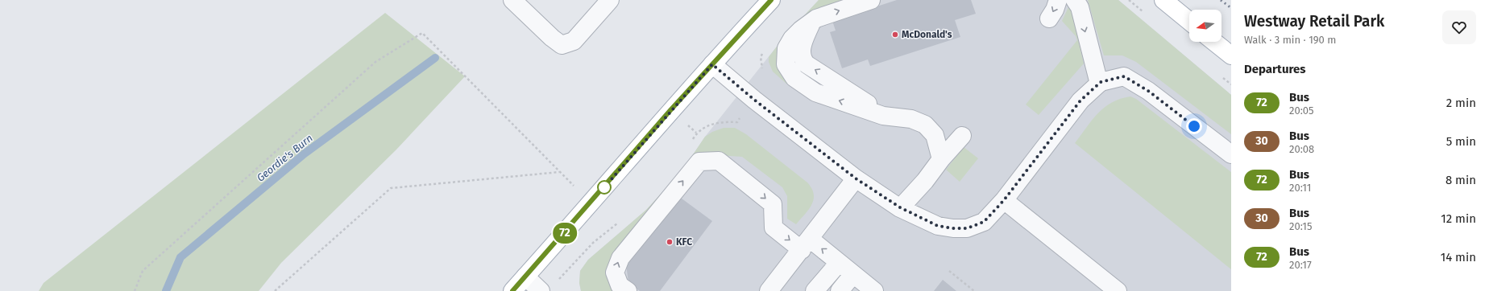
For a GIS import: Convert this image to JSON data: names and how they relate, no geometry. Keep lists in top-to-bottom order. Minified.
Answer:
{"water":["Geordie's Burn"],"places":["McDonald's","KFC"],"lines":["bus line 72"],"north":"left","page":{"on_map":"72","heading":[["Westway Retail Park","Walk · 3 min · 190 m"],"Departures"],"list":[{"mark":"72","name":"Bus","note":"20:05","value":"2 min"},{"mark":"30","name":"Bus","note":"20:08","value":"5 min"},{"mark":"72","name":"Bus","note":"20:11","value":"8 min"},{"mark":"30","name":"Bus","note":"20:15","value":"12 min"},{"mark":"72","name":"Bus","note":"20:17","value":"14 min"}]}}
